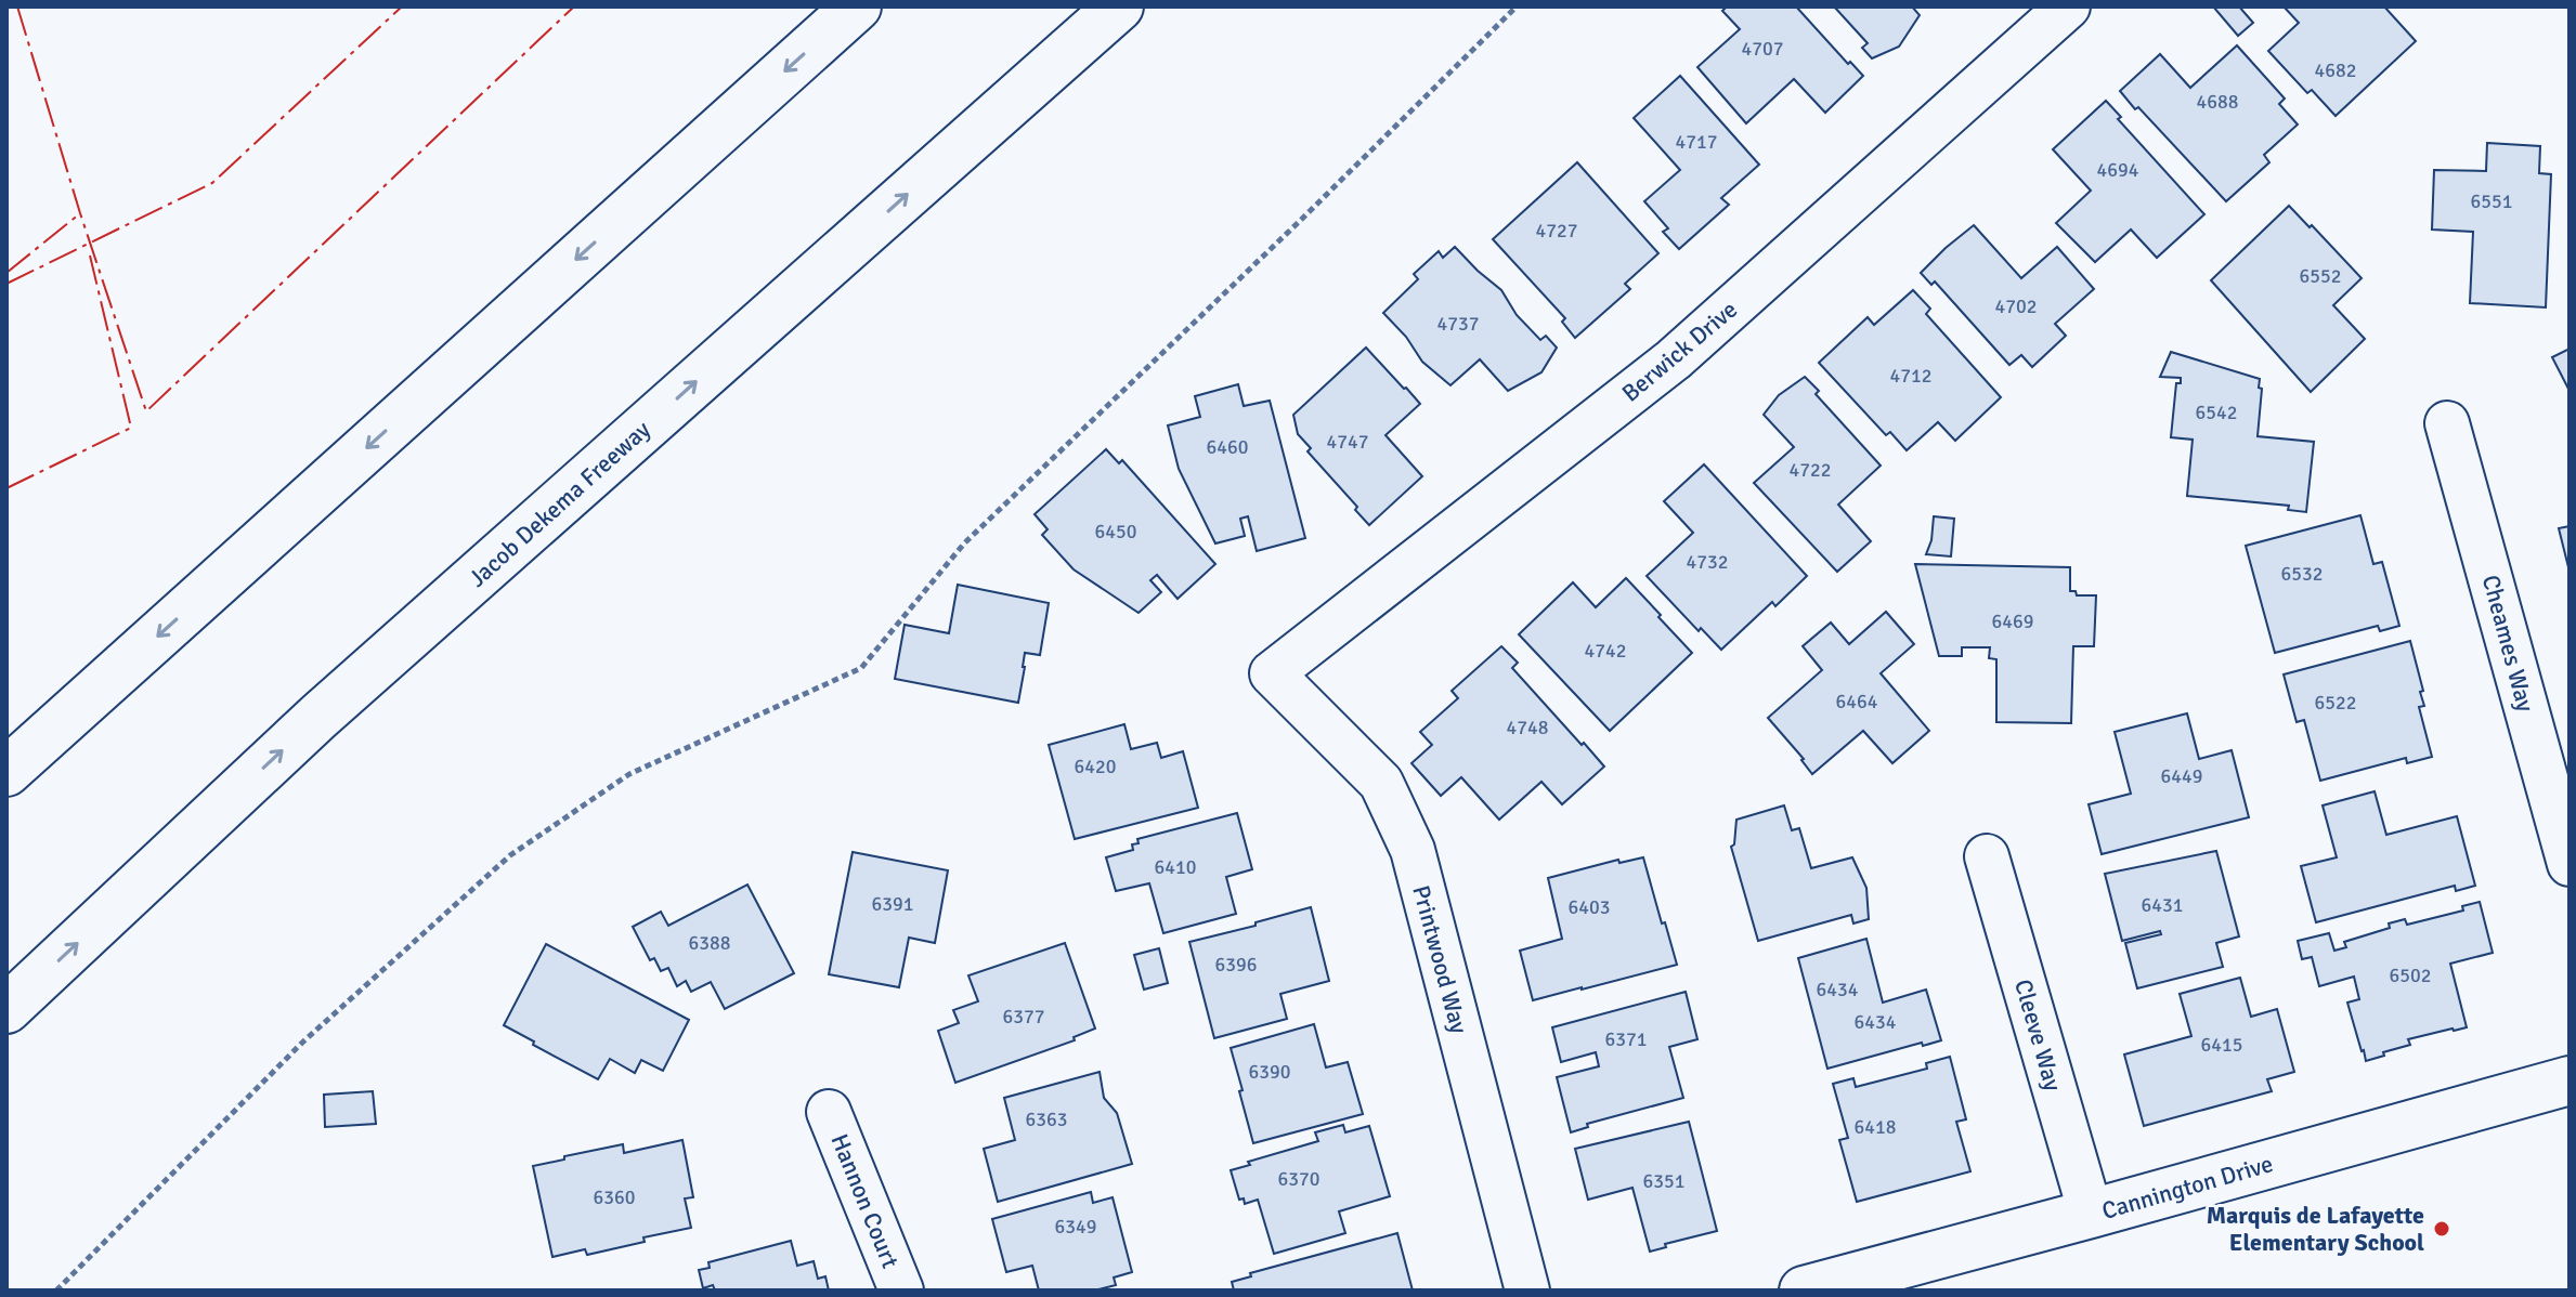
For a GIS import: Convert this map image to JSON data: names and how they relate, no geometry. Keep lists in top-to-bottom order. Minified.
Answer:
{"streets":{"main road":["Jacob Dekema Freeway","Cannington Drive"],"street":["Berwick Drive","Cheames Way","Printwood Way","Cleeve Way","Hannon Court"]},"crossings":[["Berwick Drive","Printwood Way"],["Cleeve Way","Cannington Drive"]],"places":["Marquis de Lafayette Elementary School"],"house_numbers":["4707","4682","4688","4717","4694","6551","4727","6552","4702","4737","4712","6542","4747","6460","4722","6450","4732","6532","6469","4742","6464","6522","4748","6420","6449","6410","6391","6431","6403","6388","6396","6502","6434","6377","6434","6371","6415","6390","6363","6418","6370","6351","6360","6349"]}
